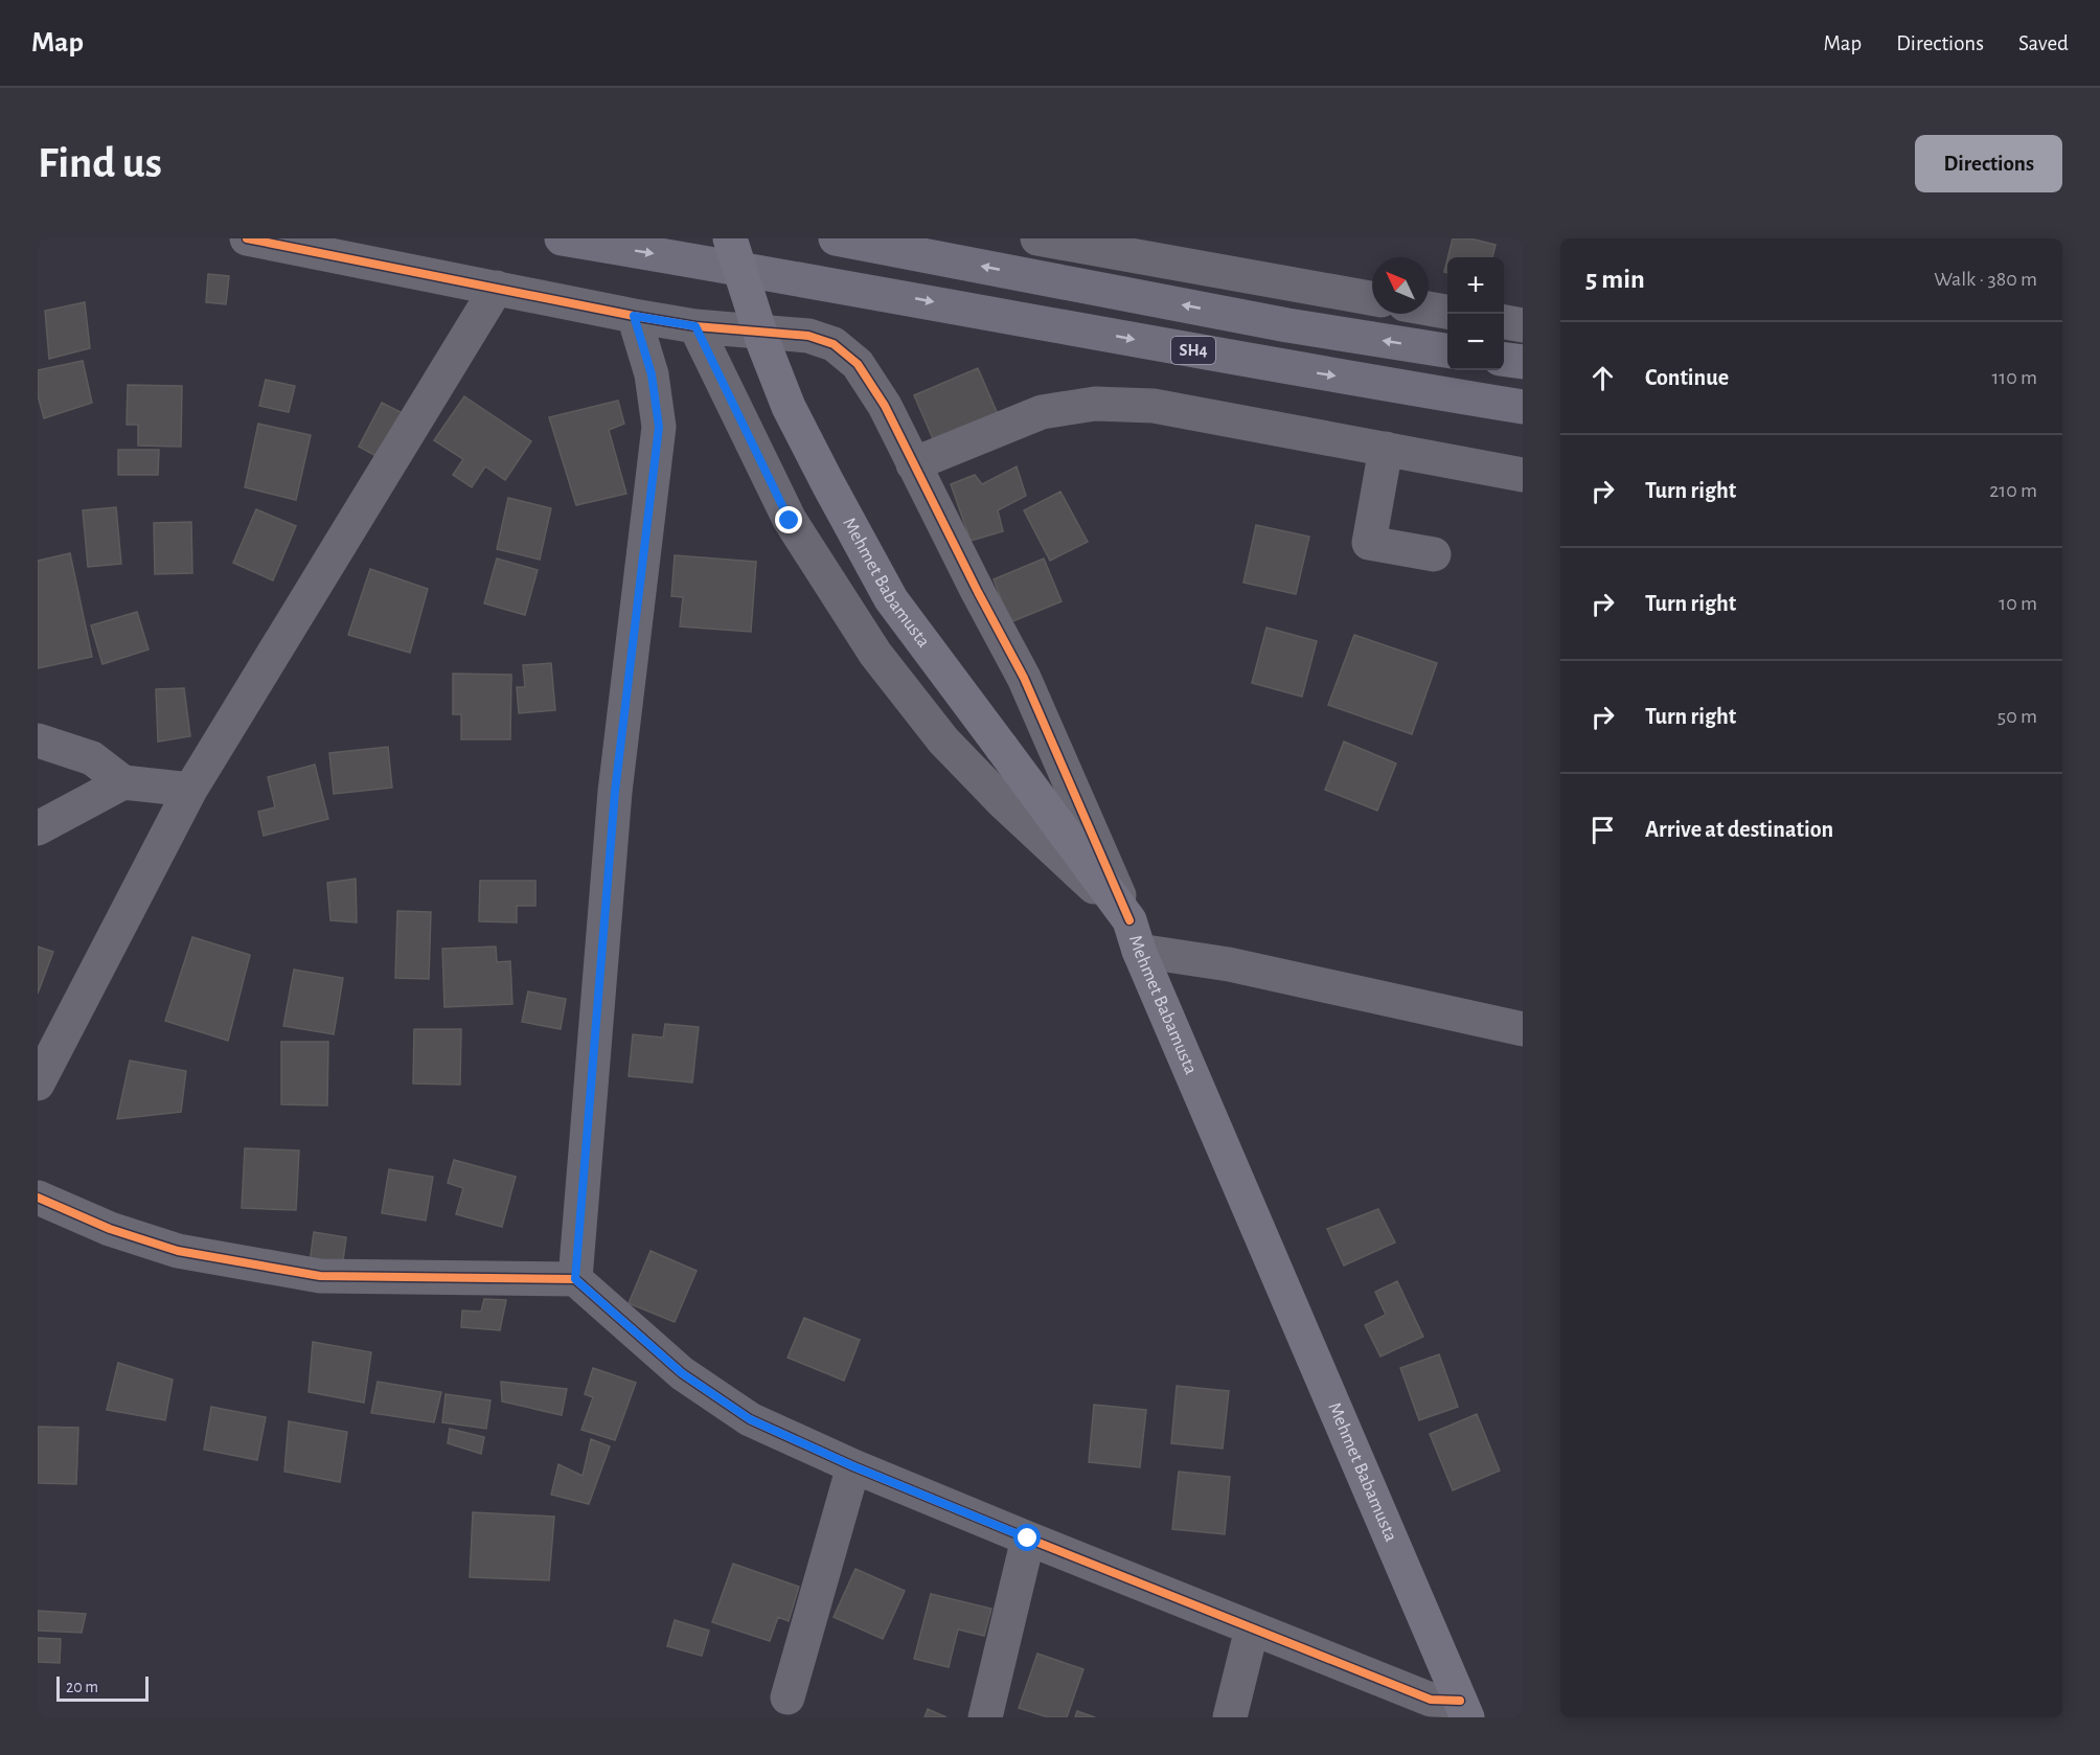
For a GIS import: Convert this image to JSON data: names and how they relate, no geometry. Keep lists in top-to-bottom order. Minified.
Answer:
{"streets":{"highway":["SH4"],"main road":["Mehmet Babamusta"]},"scale_bar":"20 m","north":"top left","page":{"header":"Map","nav":["Map","Directions","Saved"],"buttons":"Directions","title":"Find us","heading":["5 min","Walk · 380 m"],"map_buttons":["+","−"],"list":[["Continue","110 m"],["Turn right","210 m"],["Turn right","10 m"],["Turn right","50 m"],"Arrive at destination"],"scale":"20 m"}}
